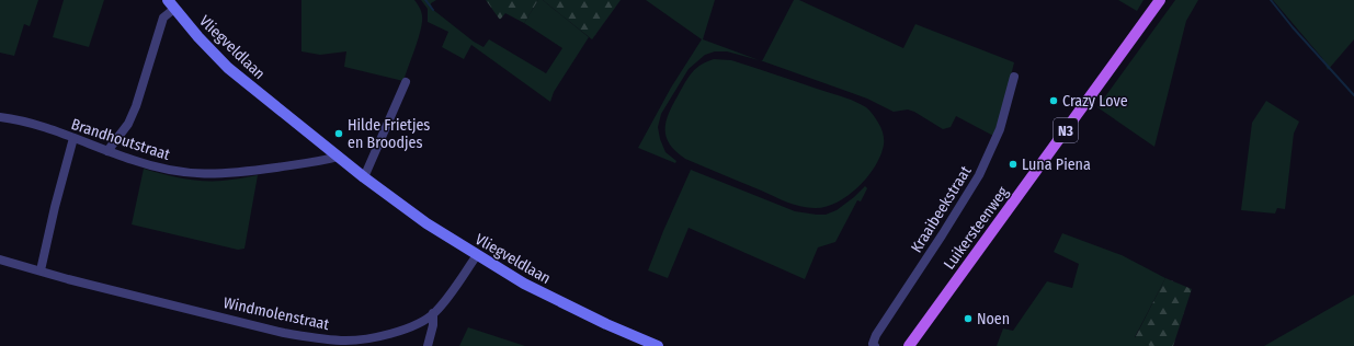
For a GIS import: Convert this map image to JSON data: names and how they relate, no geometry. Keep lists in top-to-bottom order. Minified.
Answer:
{"streets":{"main road":["Vliegveldlaan","N3","Luikersteenweg"],"street":["Brandhoutstraat","Kraaibeekstraat","Windmolenstraat"]},"crossings":[["Vliegveldlaan","Brandhoutstraat"],["Vliegveldlaan","Windmolenstraat"]],"places":["Crazy Love","Hilde Frietjes en Broodjes","Luna Piena","Noen"]}
